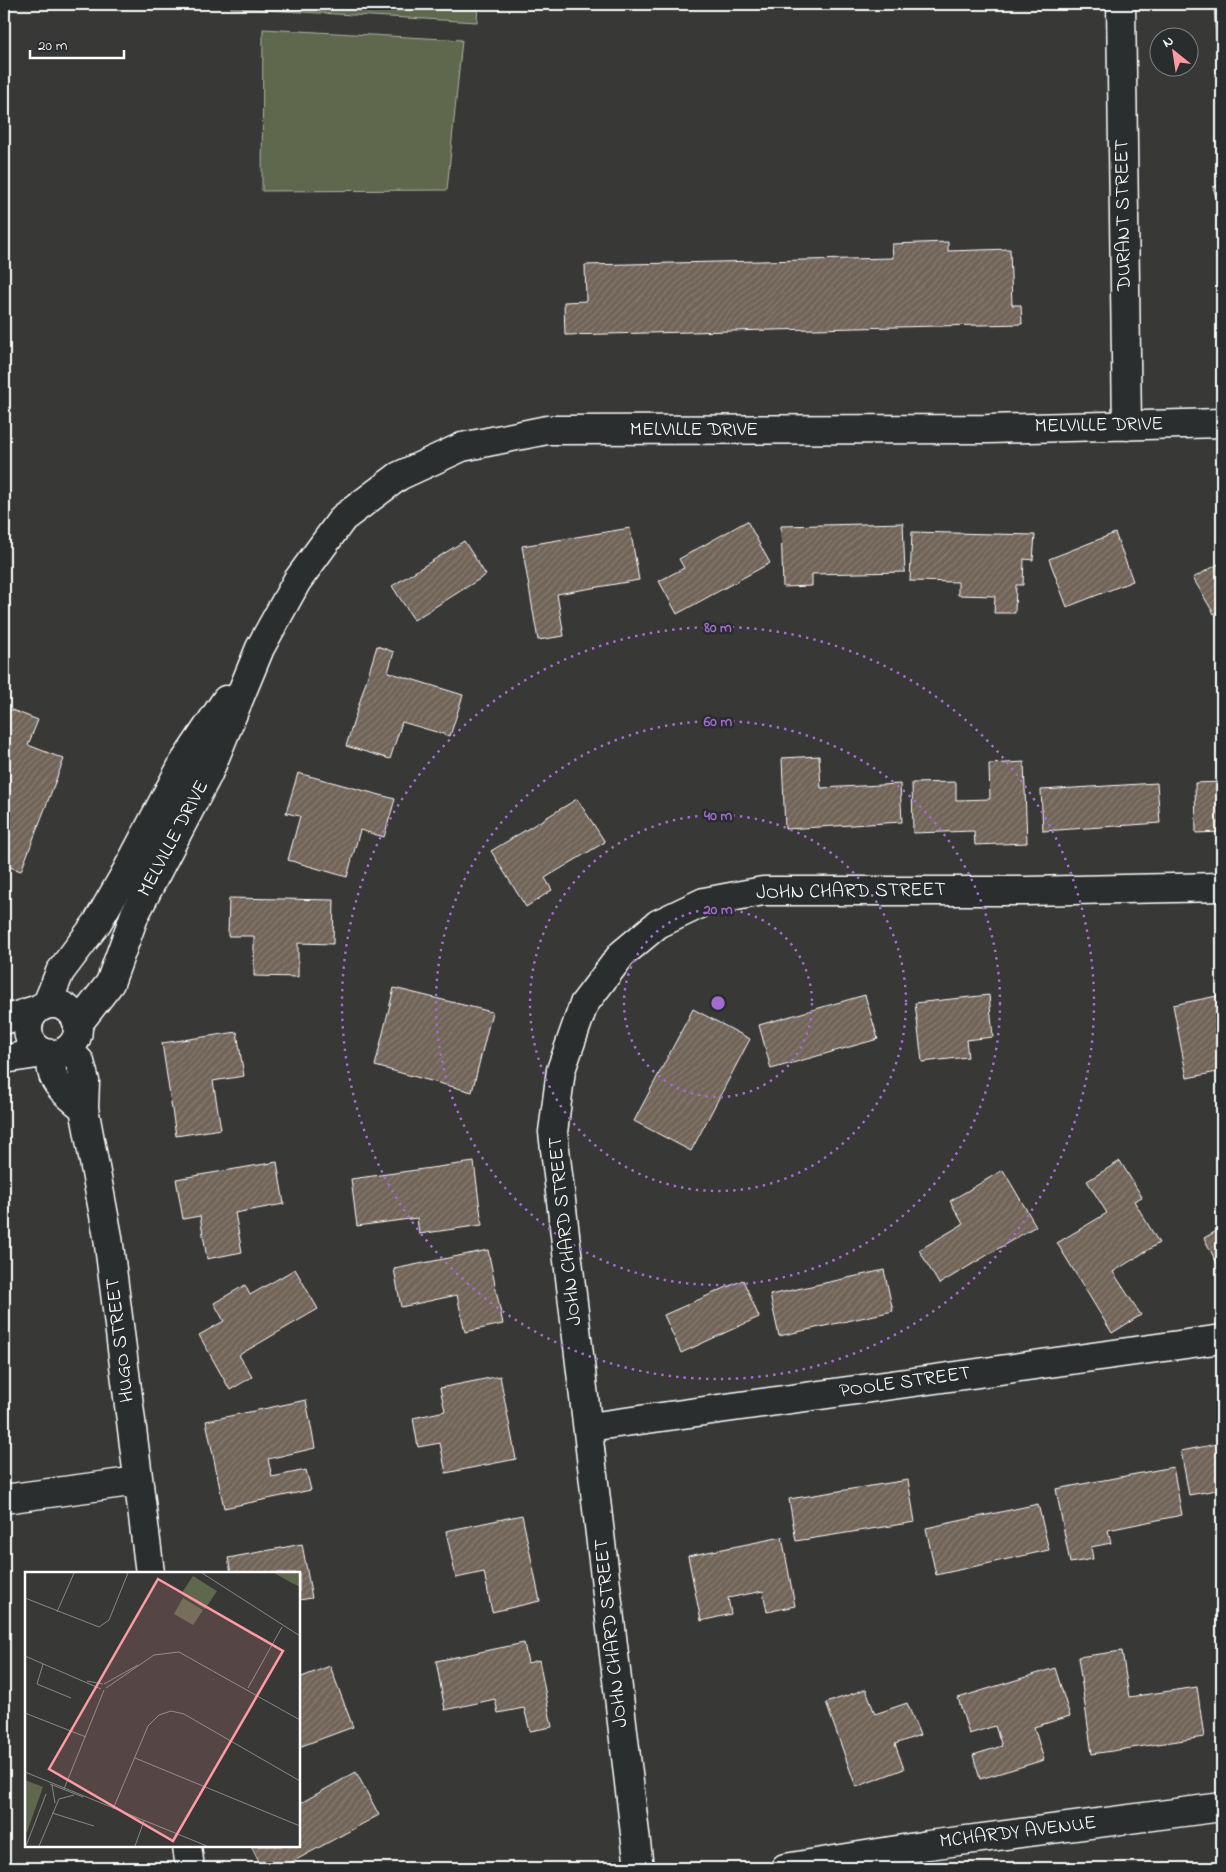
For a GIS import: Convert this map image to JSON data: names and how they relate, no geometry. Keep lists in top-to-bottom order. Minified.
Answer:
{"streets":{"street":["DURANT STREET","MELVILLE DRIVE","JOHN CHARD STREET","HUGO STREET","POOLE STREET","MCHARDY AVENUE"]},"crossings":[["DURANT STREET","MELVILLE DRIVE"],["MELVILLE DRIVE","HUGO STREET"],["JOHN CHARD STREET","POOLE STREET"]],"scale_bar":"20 m","north":"top left","rings":["80 m","60 m","40 m","20 m"]}
